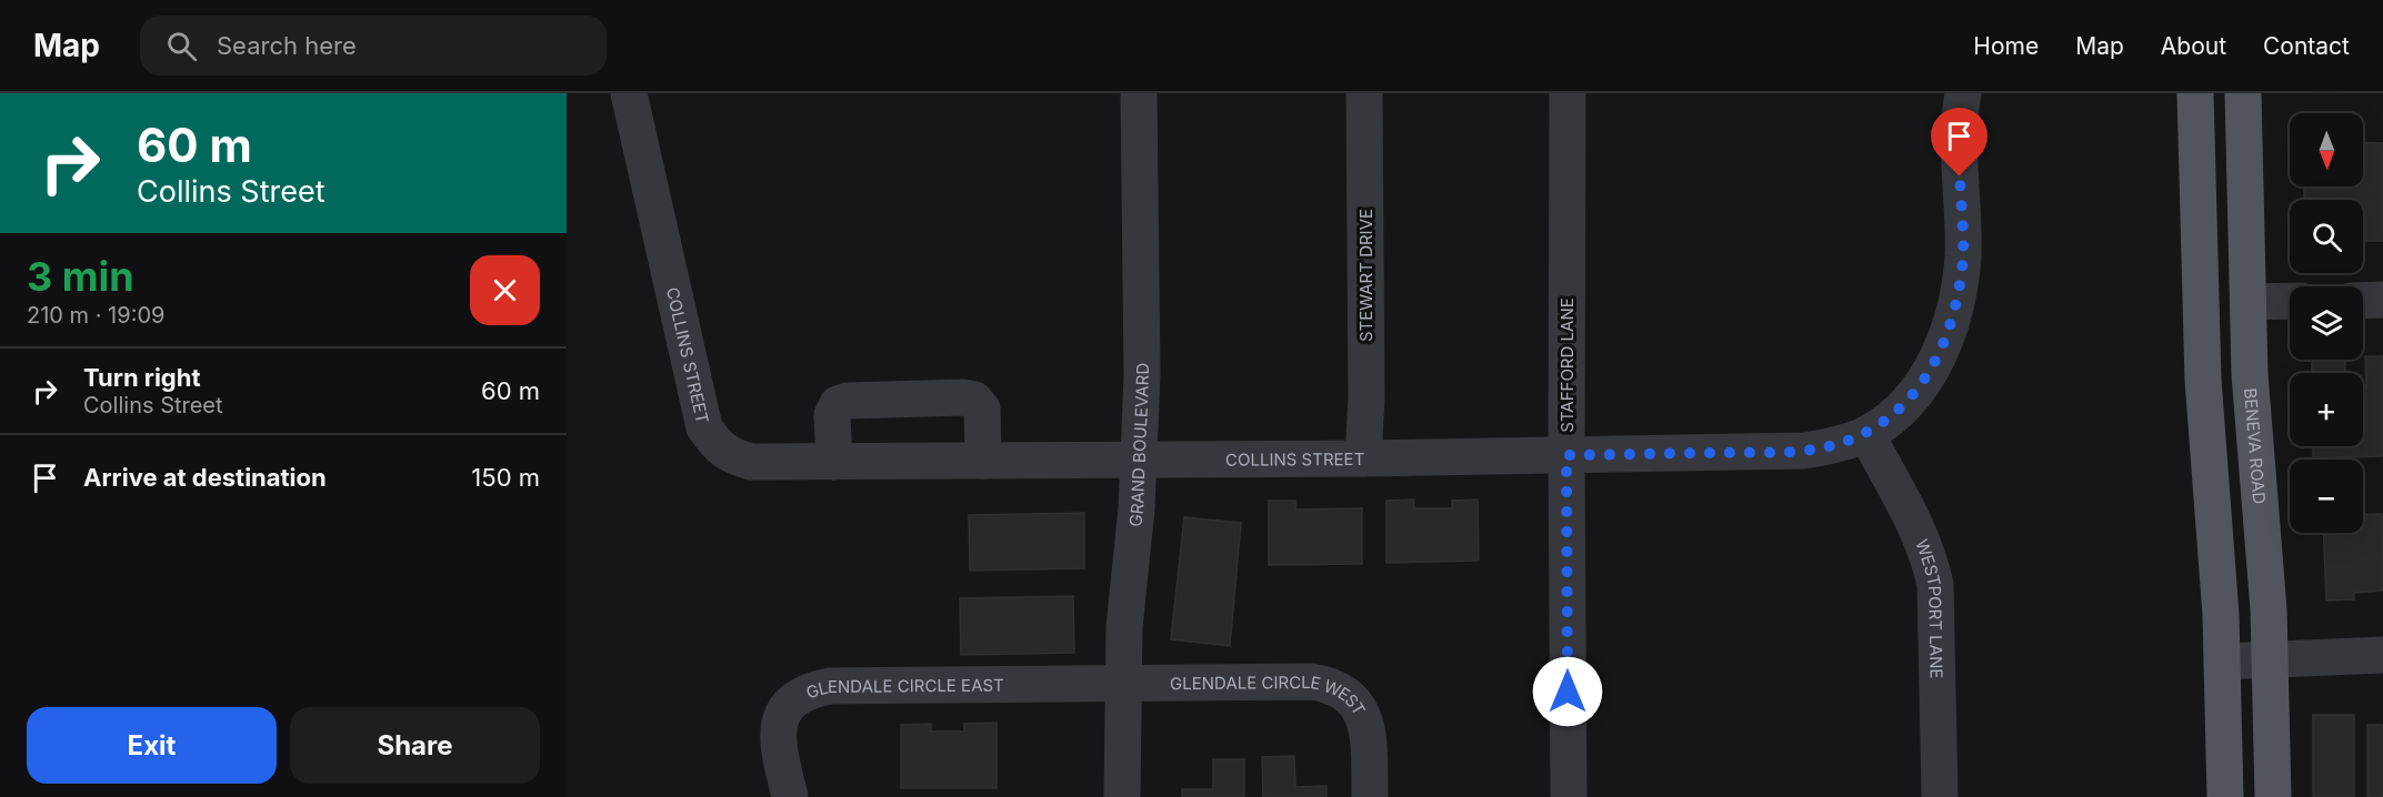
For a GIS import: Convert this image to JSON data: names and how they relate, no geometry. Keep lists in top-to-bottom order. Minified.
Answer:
{"streets":{"main road":["BENEVA ROAD"],"street":["STEWART DRIVE","COLLINS STREET","STAFFORD LANE","GRAND BOULEVARD","WESTPORT LANE","GLENDALE CIRCLE EAST","GLENDALE CIRCLE WEST"]},"crossings":[["STEWART DRIVE","COLLINS STREET"],["COLLINS STREET","STAFFORD LANE"],["COLLINS STREET","GRAND BOULEVARD"],["COLLINS STREET","WESTPORT LANE"],["GRAND BOULEVARD","GLENDALE CIRCLE EAST"],["GRAND BOULEVARD","GLENDALE CIRCLE WEST"],["GLENDALE CIRCLE EAST","GLENDALE CIRCLE WEST"]],"north":"bottom","page":{"header":"Map","search":"Search here","nav":["Home","Map","About","Contact"],"turn":["60 m","Collins Street"],"map_buttons":["+","−"],"heading":["3 min","210 m · 19:09"],"list":[{"name":"Turn right","note":"Collins Street","value":"60 m"},{"name":"Arrive at destination","value":"150 m"}],"buttons":["Exit","Share"]}}
